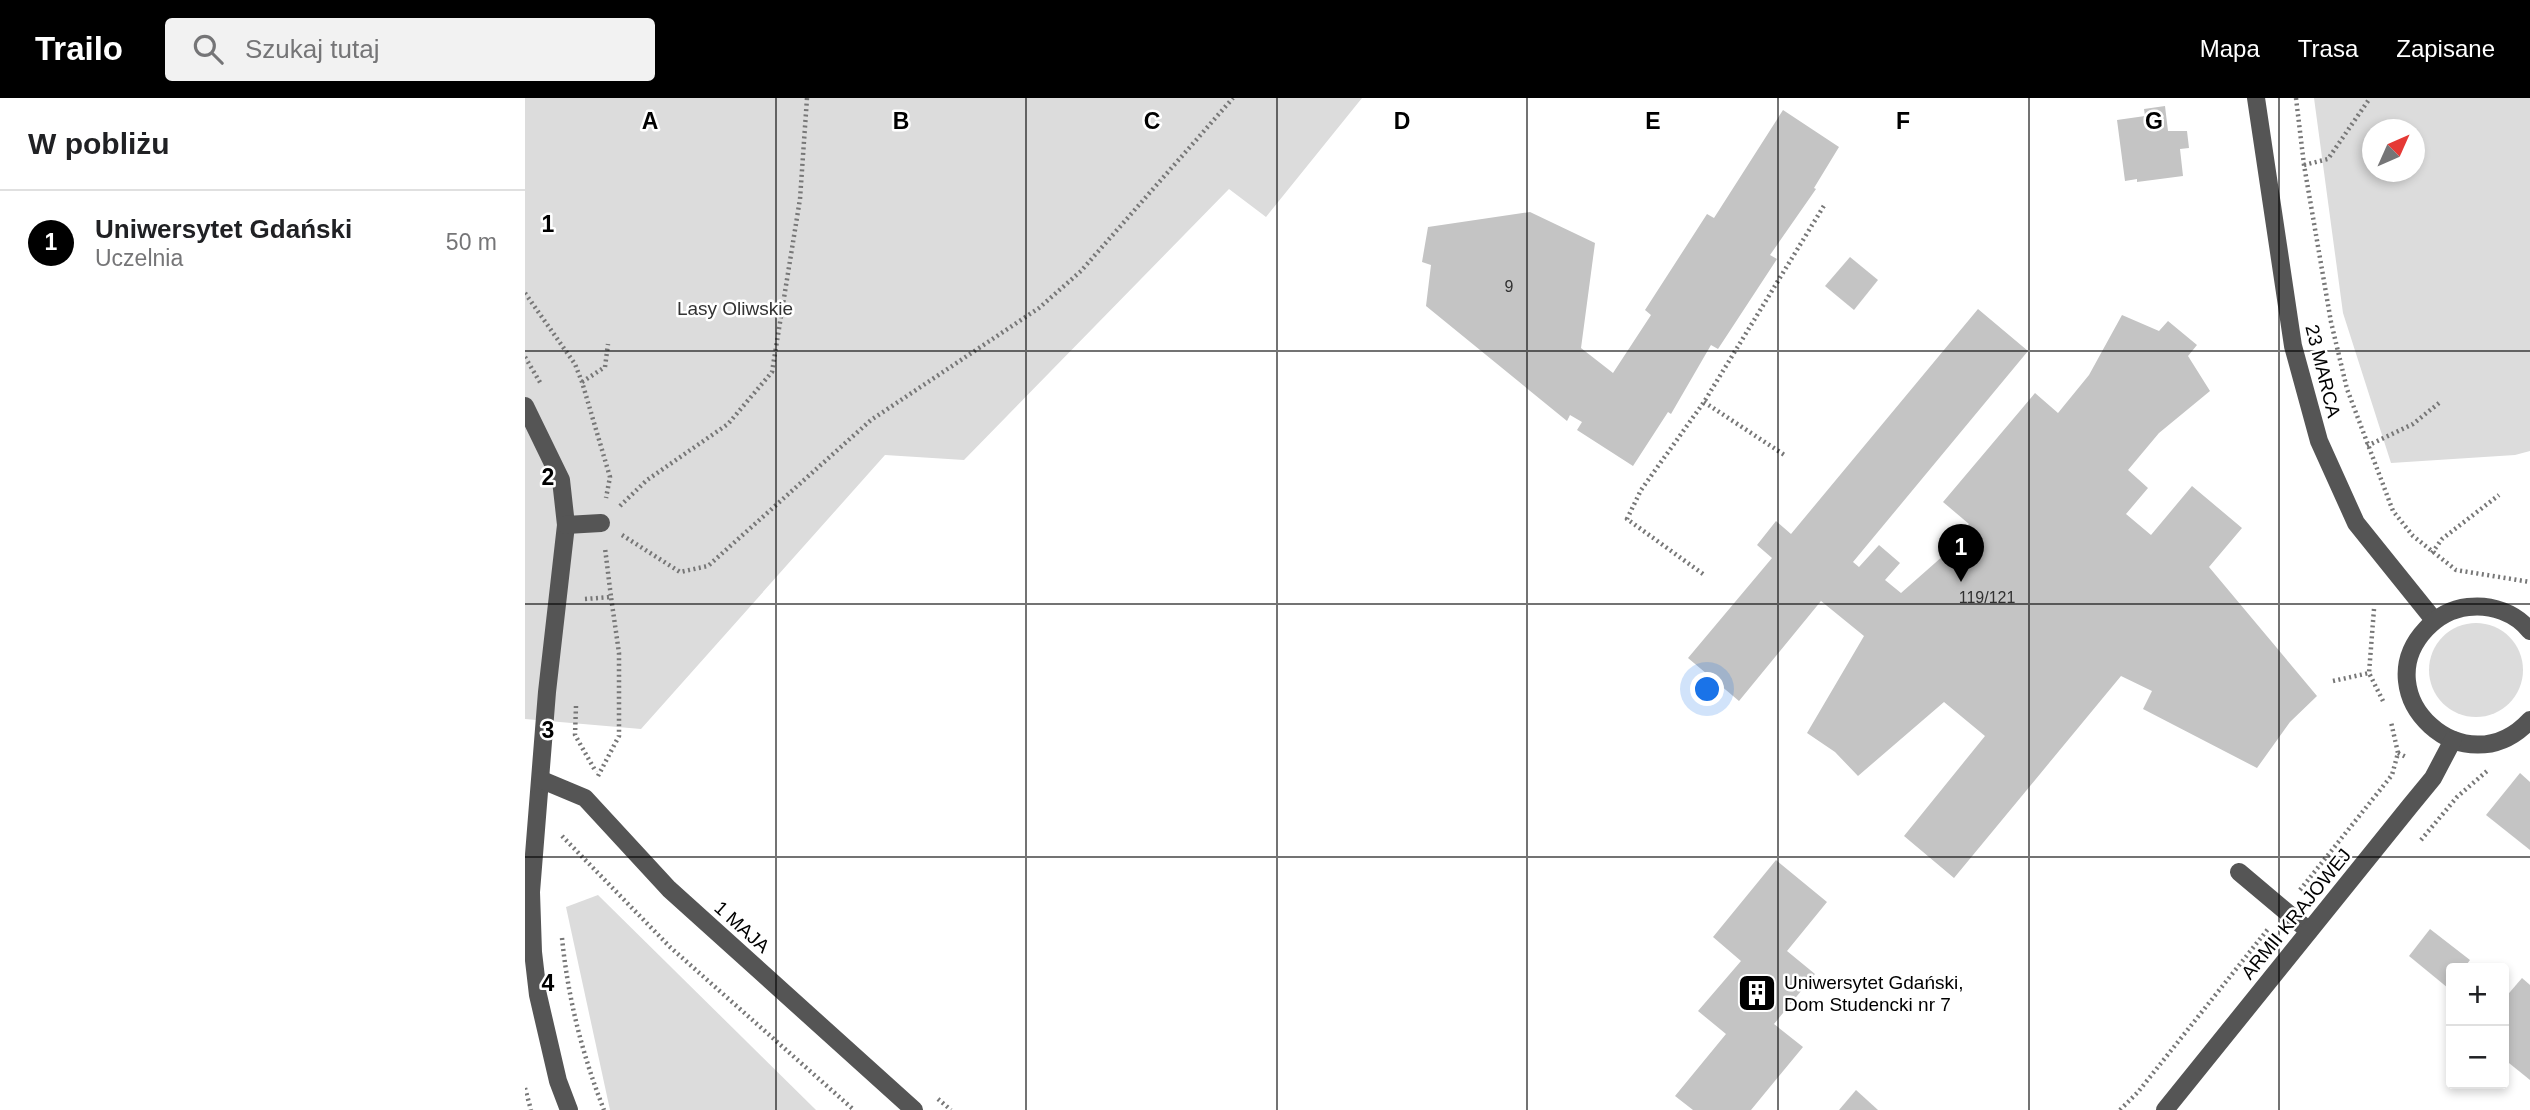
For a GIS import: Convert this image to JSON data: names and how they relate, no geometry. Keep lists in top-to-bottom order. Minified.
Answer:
{"streets":{"street":["23 MARCA","ARMII KRAJOWEJ","1 MAJA"]},"parks":["Lasy Oliwskie"],"places":{"building":["Uniwersytet Gdański, Dom Studencki nr 7"]},"house_numbers":["9","119/121"],"north":"top right","page":{"header":"Trailo","search":"Szukaj tutaj","nav":["Mapa","Trasa","Zapisane"],"heading":"W pobliżu","list":[{"mark":"1","name":"Uniwersytet Gdański","note":"Uczelnia","value":"50 m"}],"pins":"1","map_buttons":["+","−"]},"grid":{"columns":["A","B","C","D","E","F","G"],"rows":["1","2","3","4"]}}
